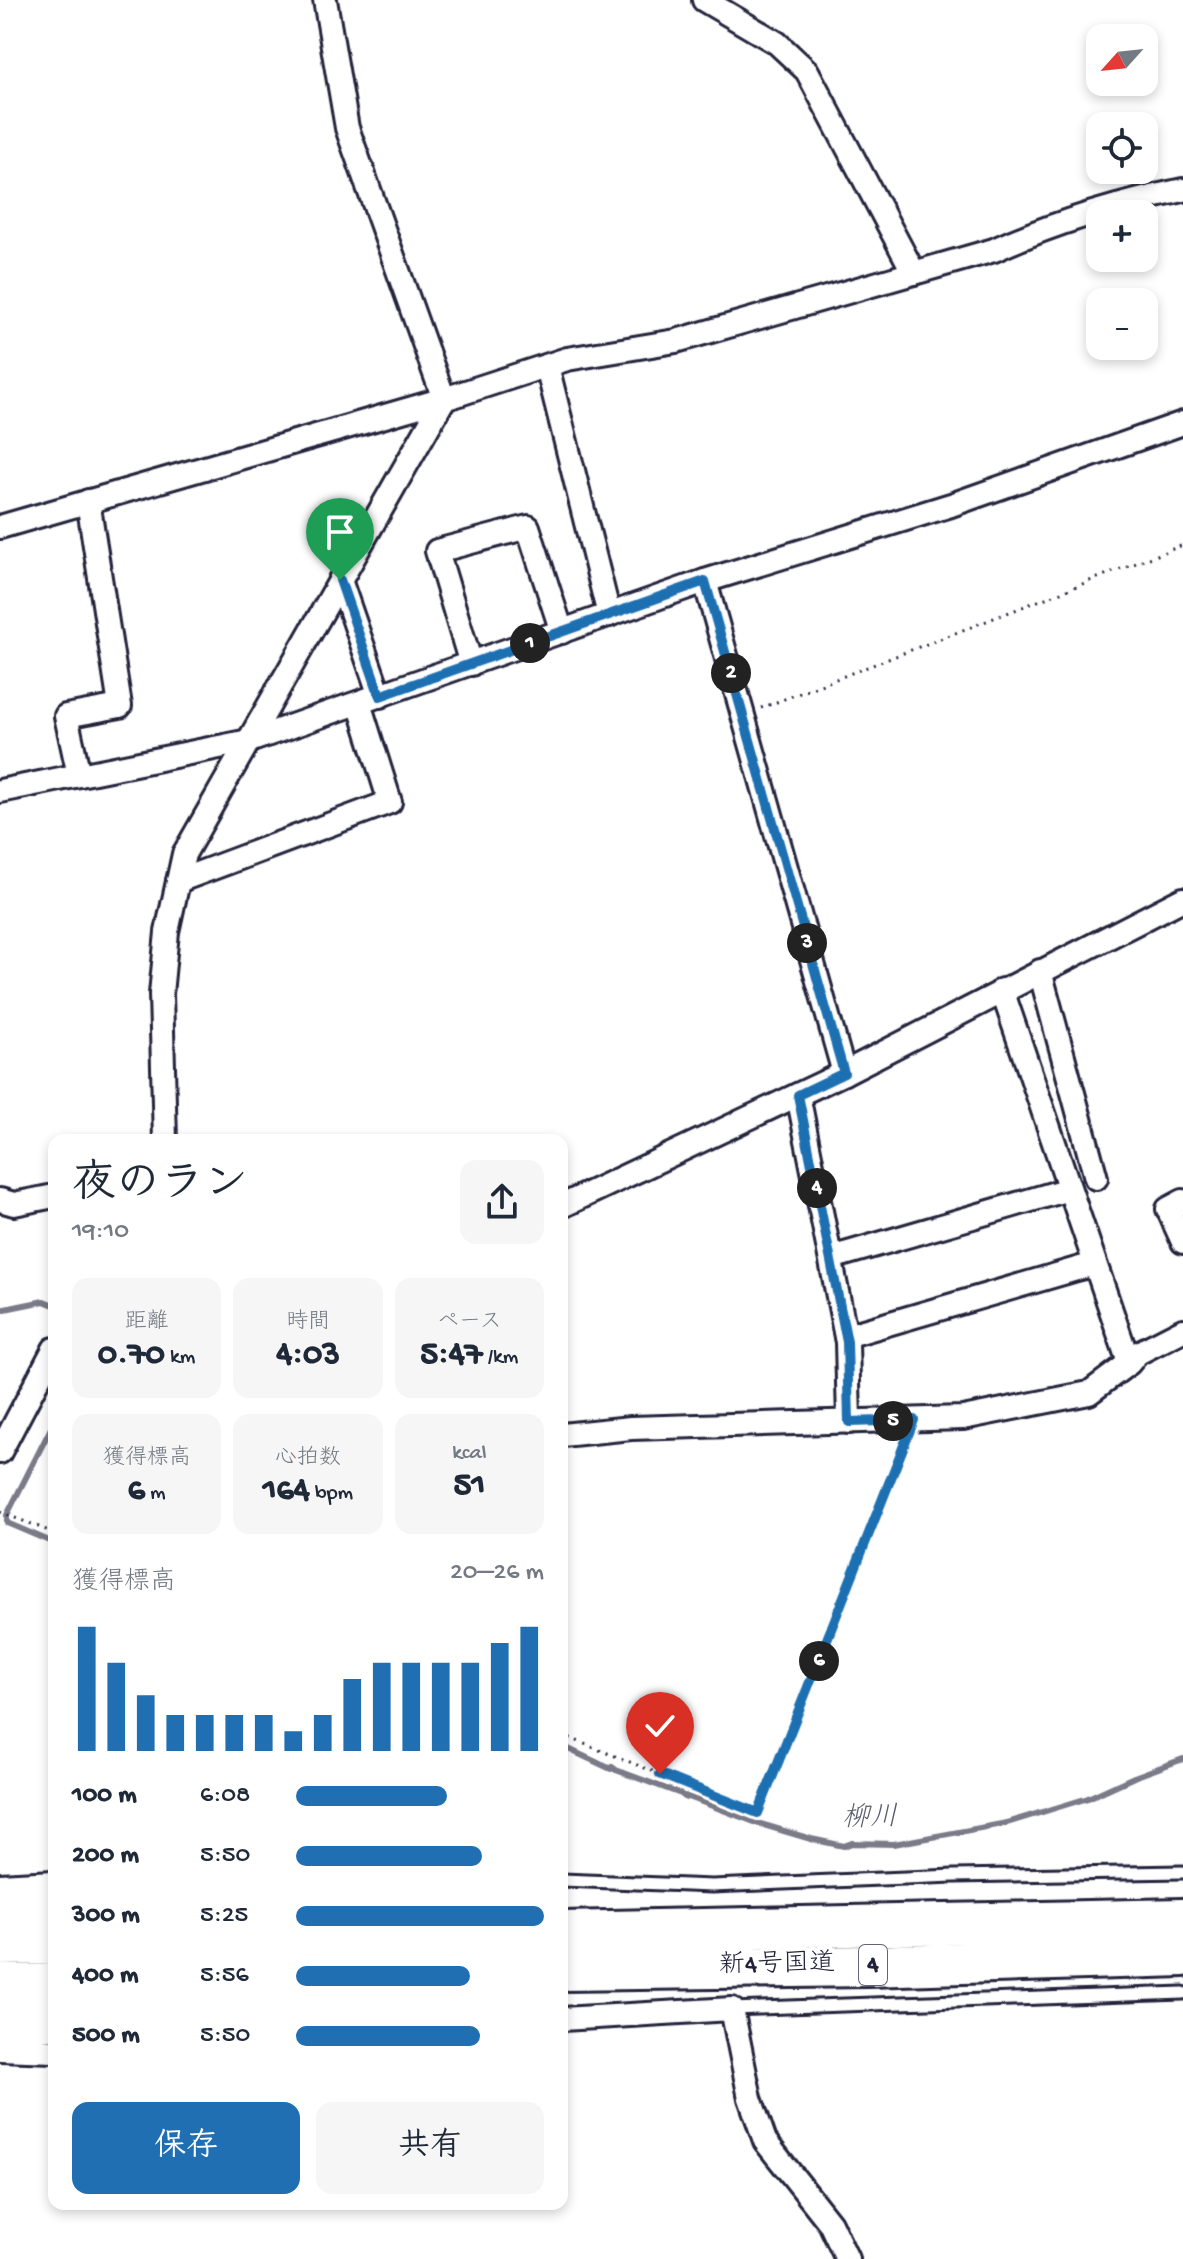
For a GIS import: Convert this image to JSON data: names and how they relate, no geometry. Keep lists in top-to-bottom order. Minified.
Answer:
{"streets":{"highway":["4","新4号国道"]},"water":["柳川"],"north":"bottom left","page":{"map_buttons":["+","−"],"pins":["1","2","3","4","5","6"],"heading":["夜のラン","19:10"],"stats":[["距離","0.70 km"],["時間","4:03"],["ペース","5:47 /km"],["獲得標高","6 m"],["心拍数","164 bpm"],["kcal","51"]],"chart":["獲得標高","20–26 m"],"list":[{"name":"100 m","note":"6:08"},{"name":"200 m","note":"5:50"},{"name":"300 m","note":"5:25"},{"name":"400 m","note":"5:56"},{"name":"500 m","note":"5:50"}],"buttons":["保存","共有"]}}
